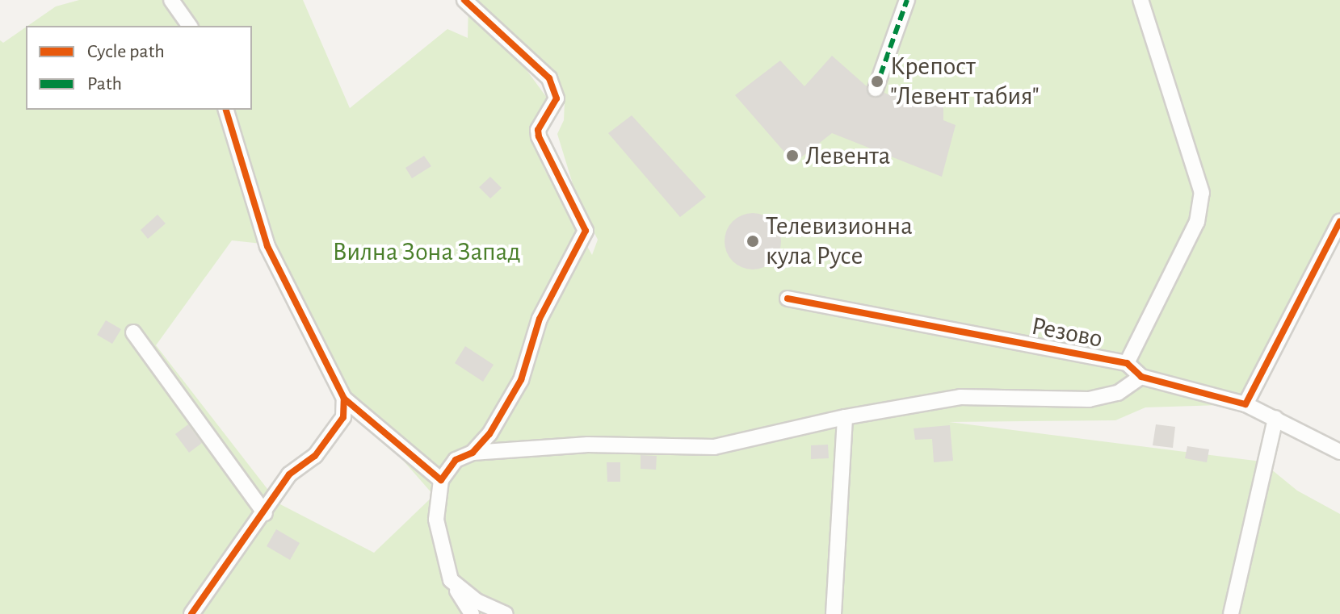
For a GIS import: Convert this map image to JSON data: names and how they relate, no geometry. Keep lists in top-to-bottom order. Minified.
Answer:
{"streets":{"street":["Резово"]},"parks":["Вилна Зона Запад"],"places":["Крепост \"Левент табия\"","Левента","Телевизионна кула Русе"],"legend":["Cycle path","Path"]}
